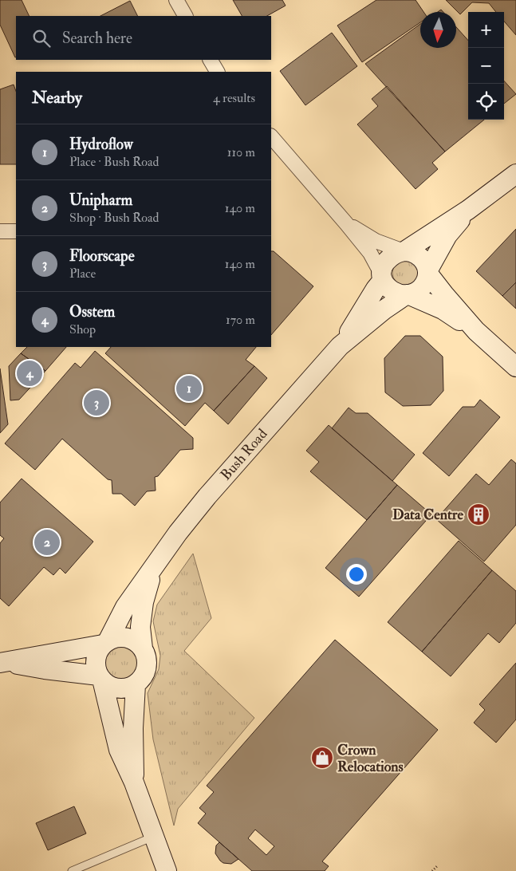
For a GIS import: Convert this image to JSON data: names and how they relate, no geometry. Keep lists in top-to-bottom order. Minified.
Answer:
{"streets":{"main road":["Bush Road"]},"places":{"building":["Data Centre"],"shop":["Crown Relocations"]},"north":"bottom","page":{"map_buttons":["+","−"],"search":"Search here","heading":["Nearby","4 results"],"list":[{"mark":"1","name":"Hydroflow","note":"Place · Bush Road","value":"110 m"},{"mark":"2","name":"Unipharm","note":"Shop · Bush Road","value":"140 m"},{"mark":"3","name":"Floorscape","note":"Place","value":"140 m"},{"mark":"4","name":"Osstem","note":"Shop","value":"170 m"}],"pins":["4","1","3","2"]}}
